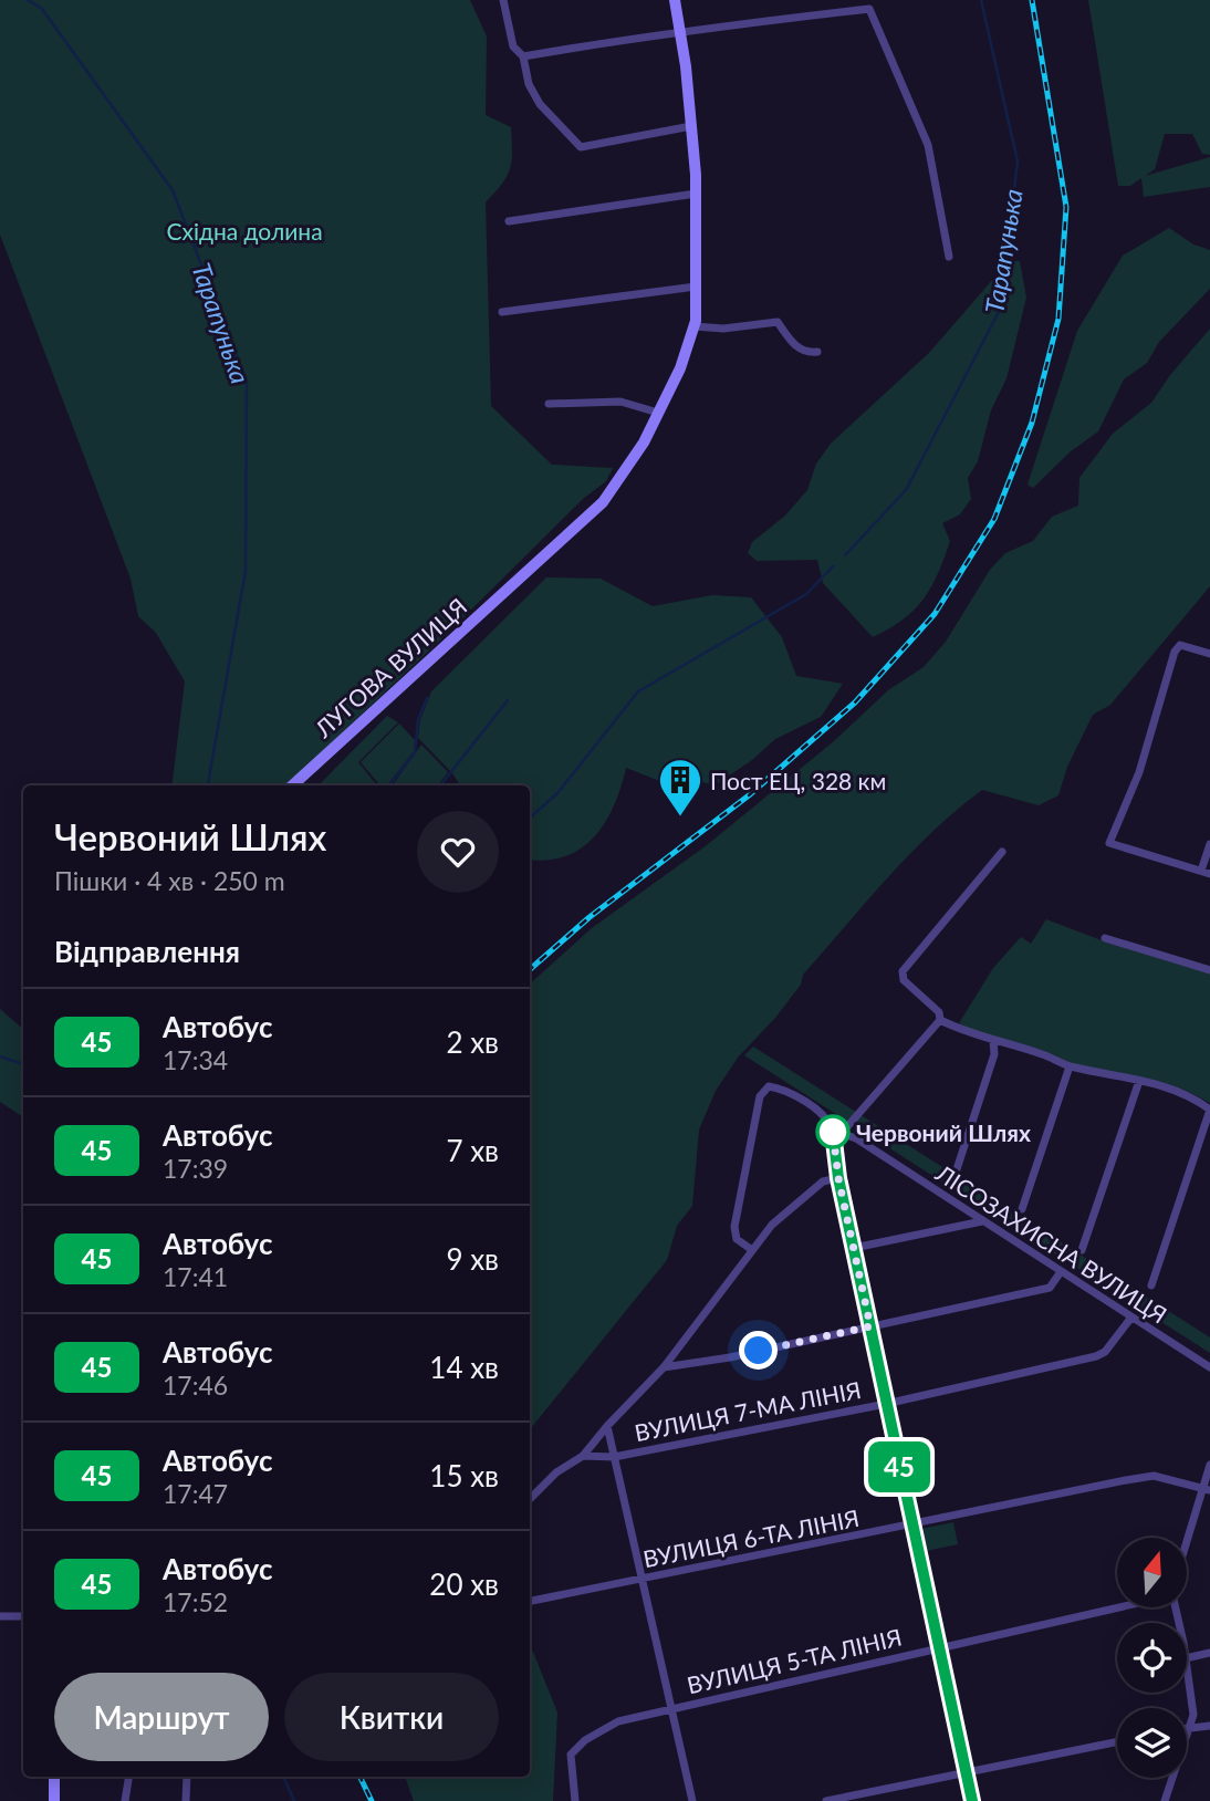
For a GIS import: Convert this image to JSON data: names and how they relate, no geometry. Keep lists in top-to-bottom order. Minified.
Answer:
{"streets":{"street":["ЛУГОВА ВУЛИЦЯ","ЛІСОЗАХИСНА ВУЛИЦЯ","ВУЛИЦЯ 7-МА ЛІНІЯ","ВУЛИЦЯ 6-ТА ЛІНІЯ","ВУЛИЦЯ 5-ТА ЛІНІЯ"]},"crossings":[["ЛІСОЗАХИСНА ВУЛИЦЯ","ВУЛИЦЯ 7-МА ЛІНІЯ"]],"water":["Тарапунька"],"parks":["Східна долина"],"places":{"building":["Пост ЕЦ, 328 км"],"other":["Червоний Шлях"]},"lines":["bus line 45"],"north":"top","page":{"on_map":"45","heading":[["Червоний Шлях","Пішки · 4 хв · 250 m"],"Відправлення"],"list":[{"mark":"45","name":"Автобус","note":"17:34","value":"2 хв"},{"mark":"45","name":"Автобус","note":"17:39","value":"7 хв"},{"mark":"45","name":"Автобус","note":"17:41","value":"9 хв"},{"mark":"45","name":"Автобус","note":"17:46","value":"14 хв"},{"mark":"45","name":"Автобус","note":"17:47","value":"15 хв"},{"mark":"45","name":"Автобус","note":"17:52","value":"20 хв"}],"buttons":["Маршрут","Квитки"]}}
